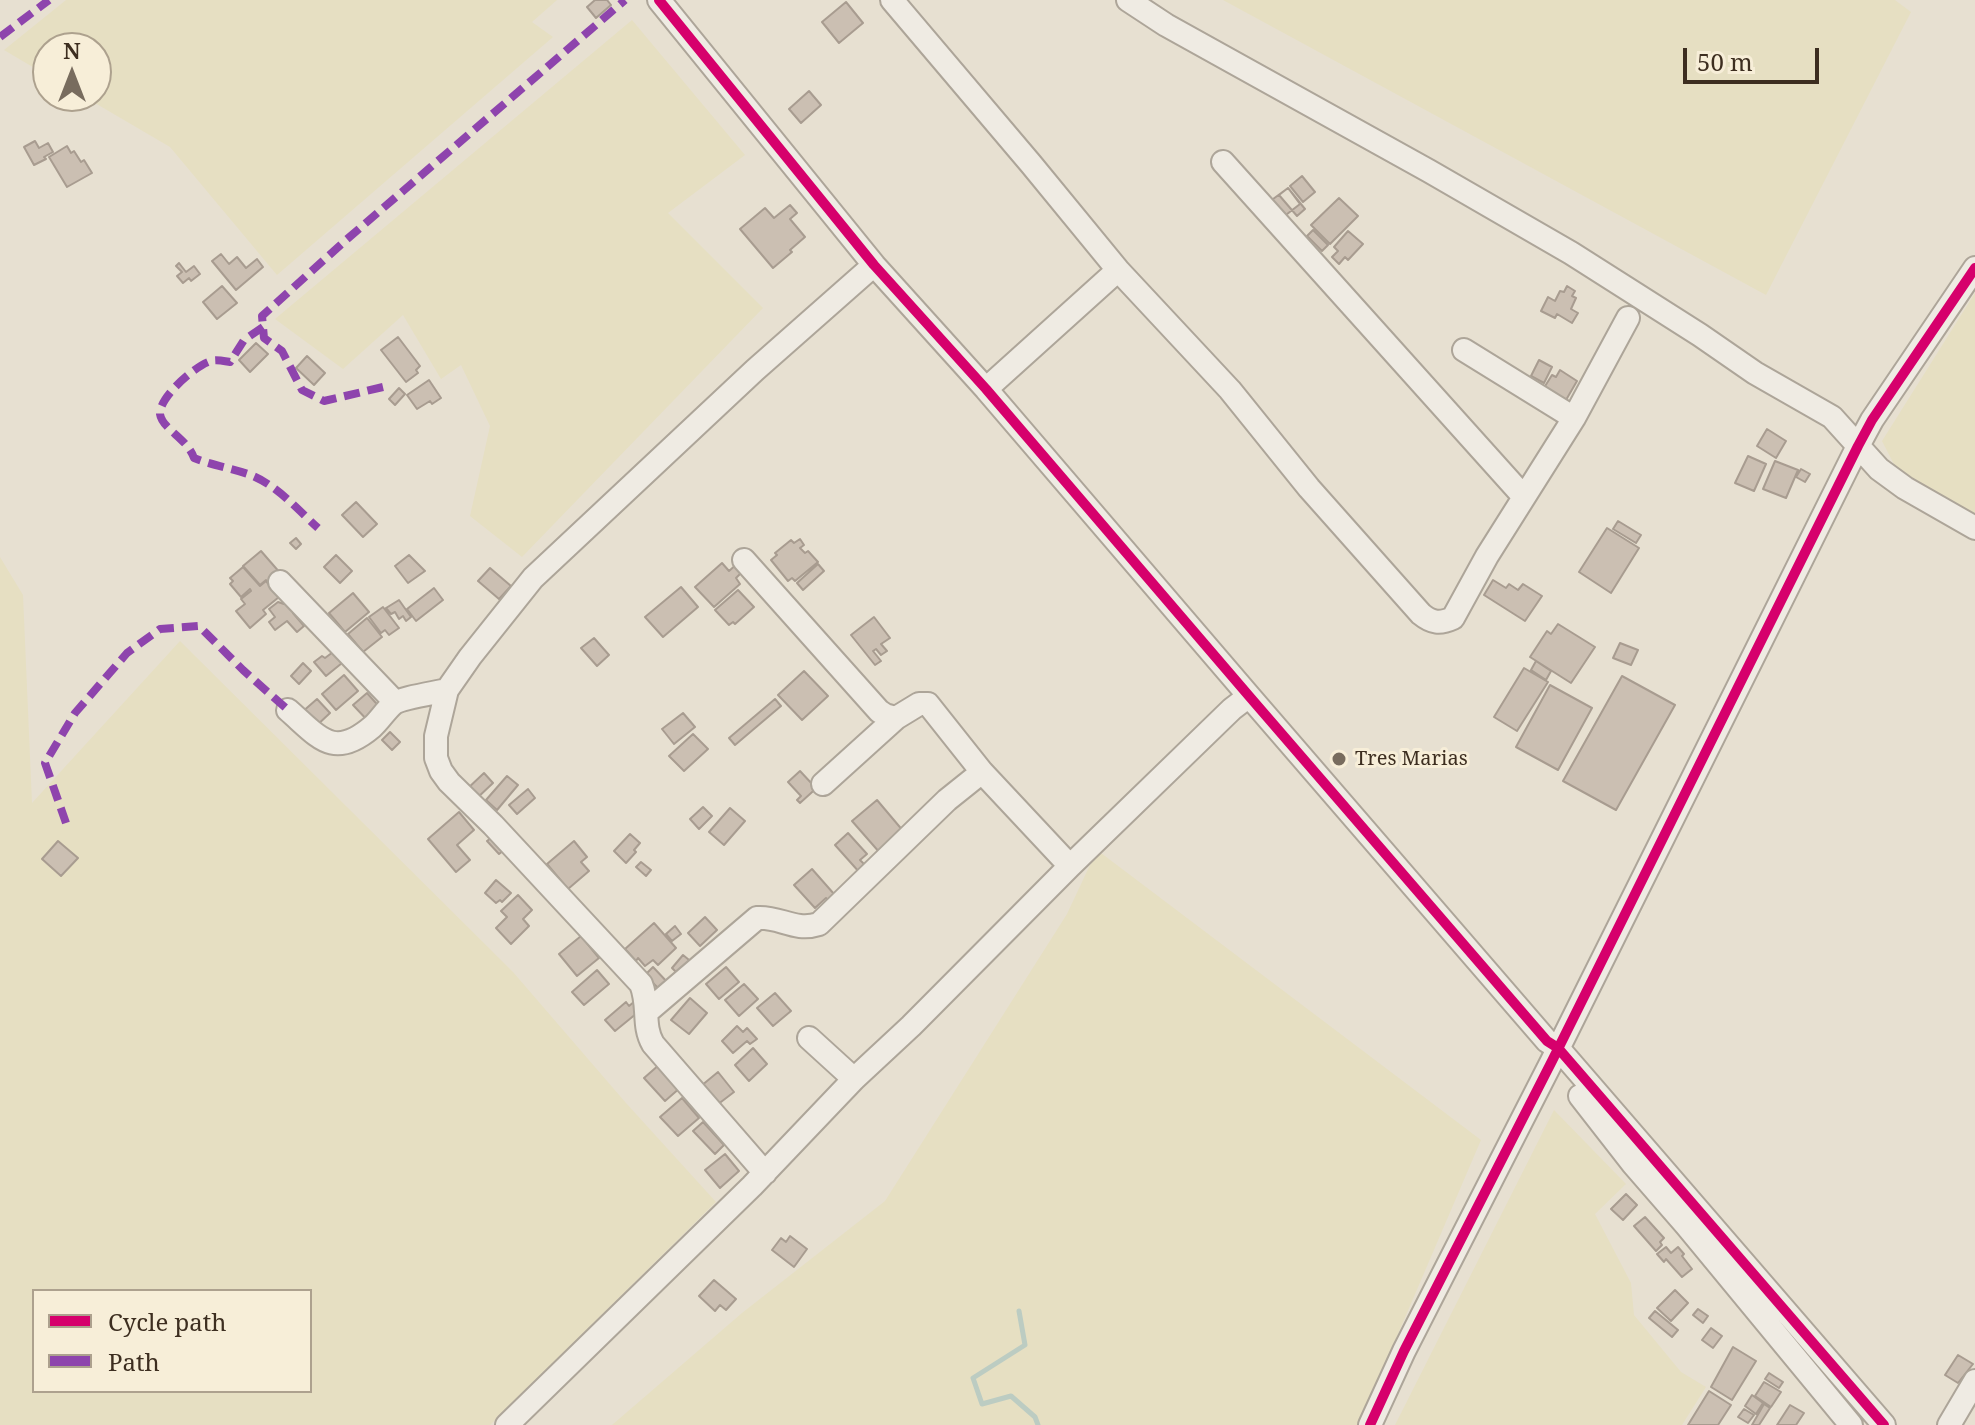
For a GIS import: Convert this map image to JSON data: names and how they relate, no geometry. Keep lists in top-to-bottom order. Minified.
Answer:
{"places":["Tres Marias"],"legend":["Cycle path","Path"],"scale_bar":"50 m","north":"top"}
